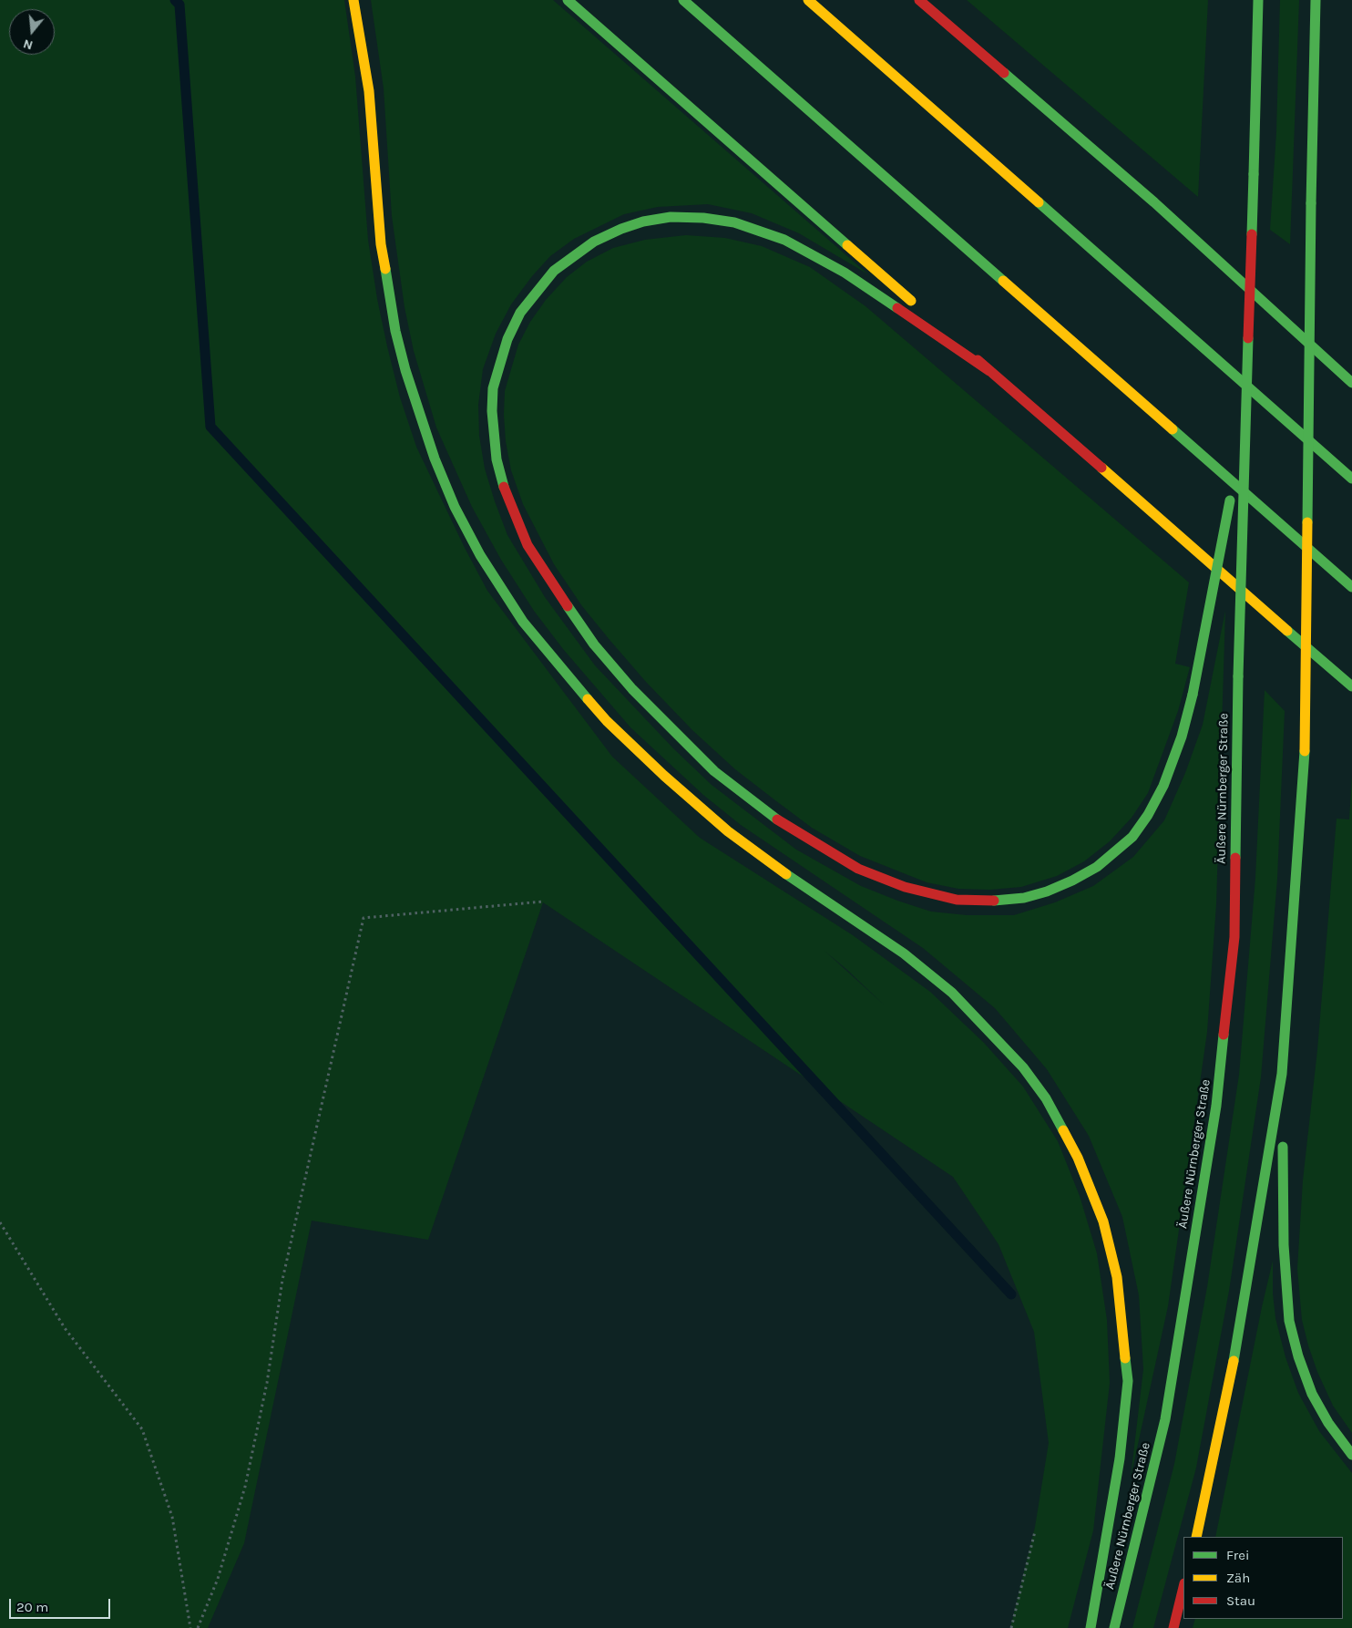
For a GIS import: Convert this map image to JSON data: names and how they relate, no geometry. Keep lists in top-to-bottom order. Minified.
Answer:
{"streets":{"highway":["Äußere Nürnberger Straße"]},"legend":["Frei","Zäh","Stau"],"scale_bar":"20 m","north":"bottom"}
